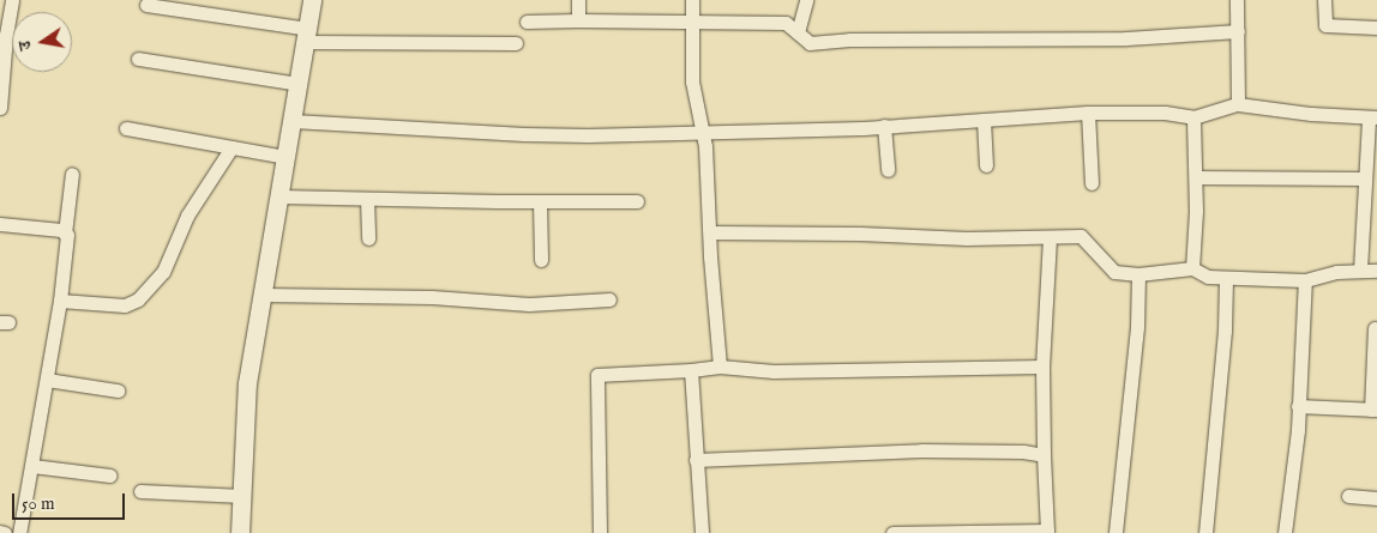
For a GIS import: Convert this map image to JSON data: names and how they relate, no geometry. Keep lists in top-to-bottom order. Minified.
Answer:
{"scale_bar":"50 m","north":"left"}
